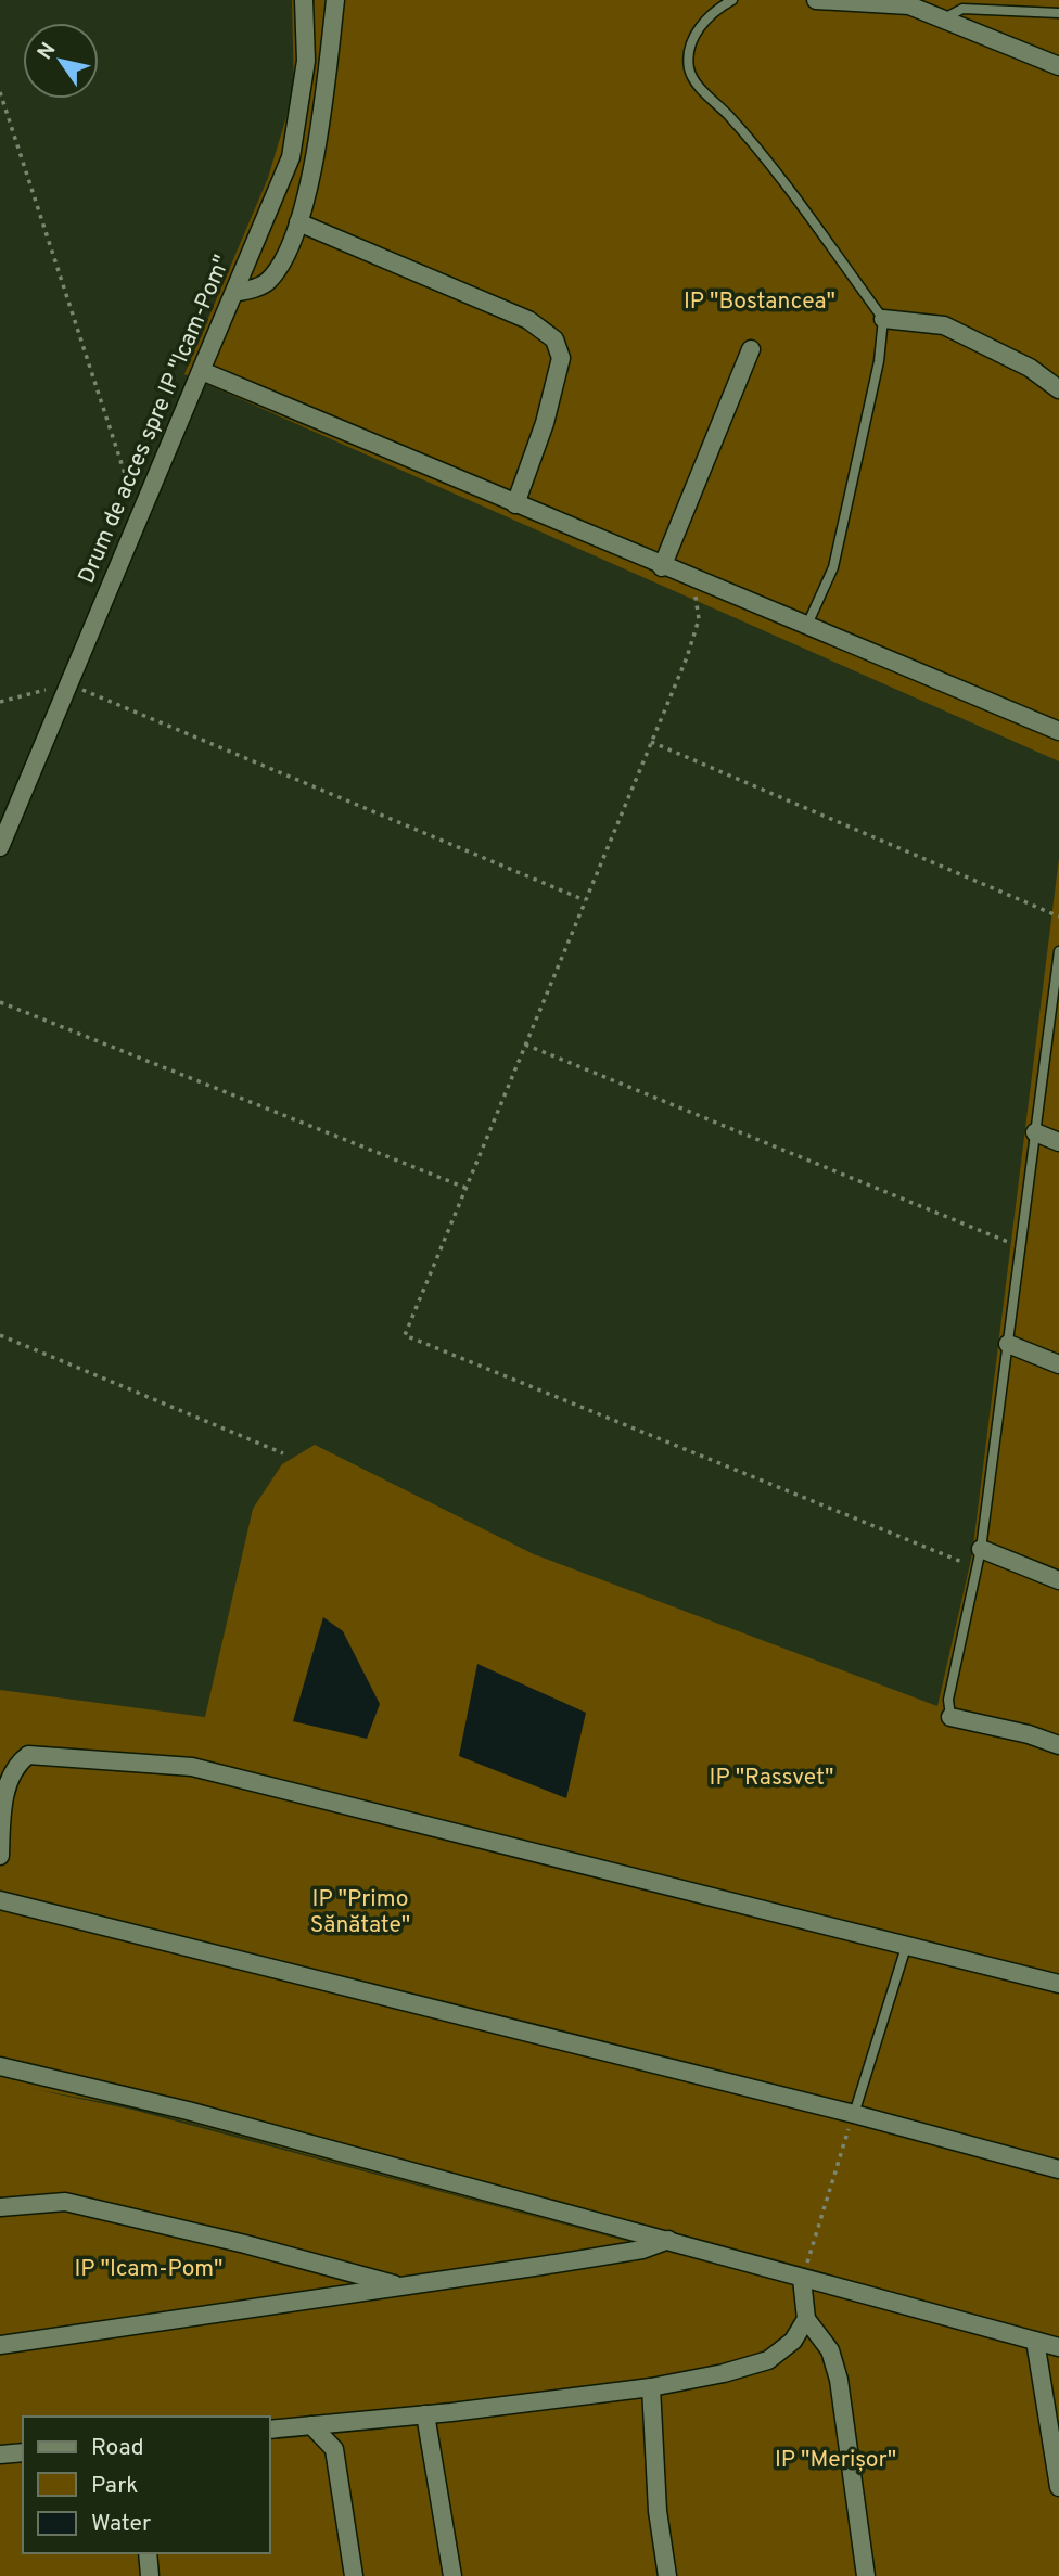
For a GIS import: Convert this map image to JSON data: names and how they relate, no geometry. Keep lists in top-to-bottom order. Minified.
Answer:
{"streets":{"street":["Drum de acces spre IP \"Icam-Pom\""]},"parks":["IP \"Bostancea\"","IP \"Rassvet\"","IP \"Primo Sănătate\"","IP \"Icam-Pom\"","IP \"Merișor\""],"legend":["Road","Park","Water"],"north":"top left"}
